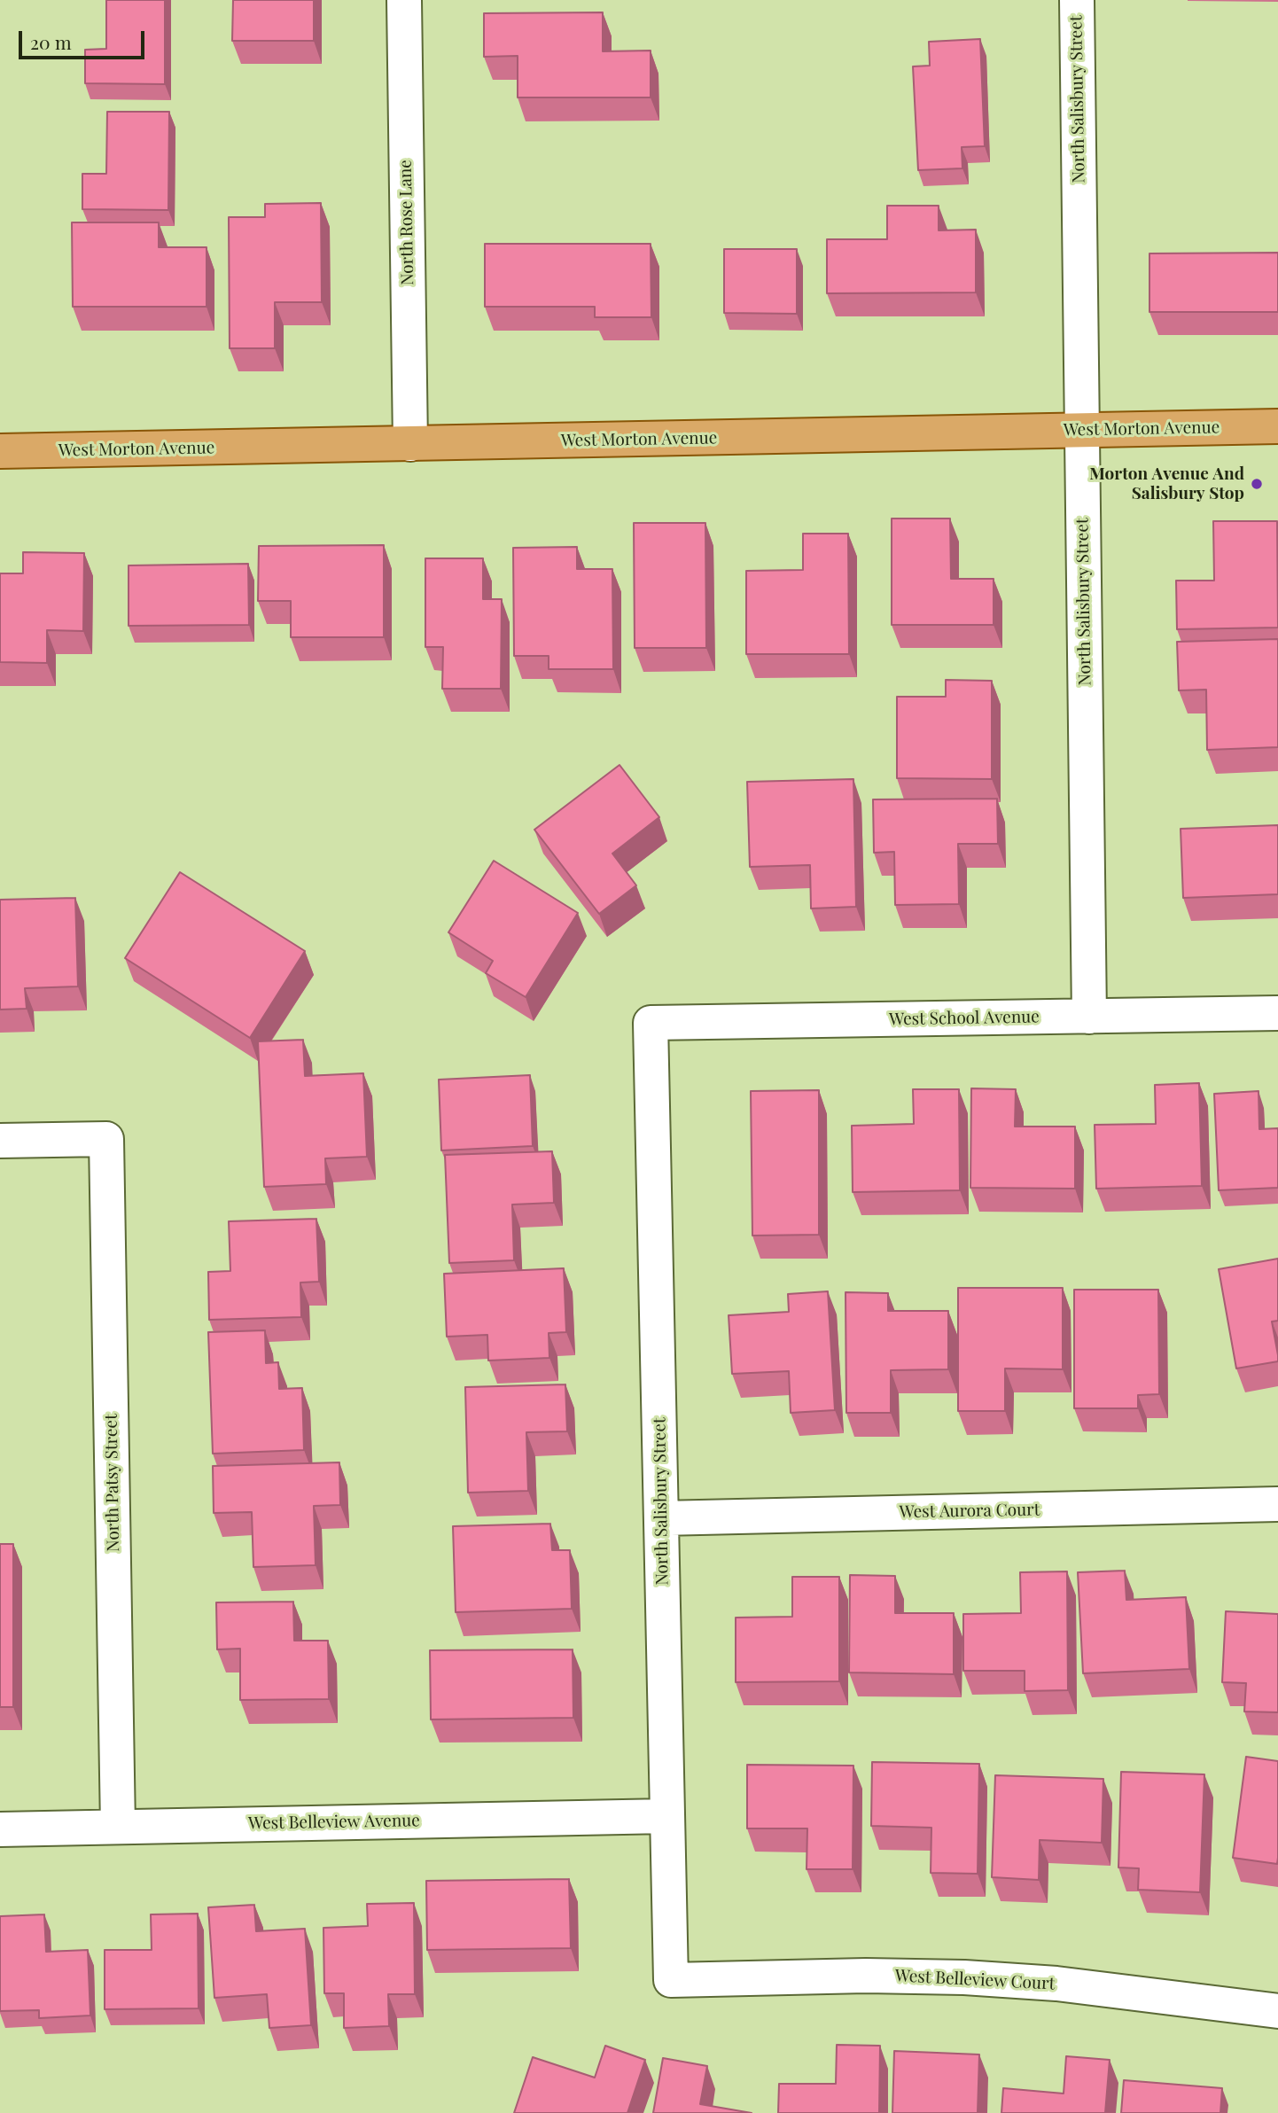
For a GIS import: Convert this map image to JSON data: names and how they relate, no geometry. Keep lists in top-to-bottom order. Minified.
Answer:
{"streets":{"main road":["West Morton Avenue"],"street":["North Salisbury Street","North Rose Lane","West School Avenue","North Patsy Street","West Aurora Court","West Belleview Avenue","West Belleview Court"]},"crossings":[["North Salisbury Street","West Morton Avenue"],["North Salisbury Street","West School Avenue"],["North Salisbury Street","West Aurora Court"],["North Salisbury Street","West Belleview Avenue"],["North Salisbury Street","West Belleview Court"],["North Rose Lane","West Morton Avenue"],["North Patsy Street","West Belleview Avenue"]],"places":["Morton Avenue And Salisbury Stop"],"scale_bar":"20 m"}
